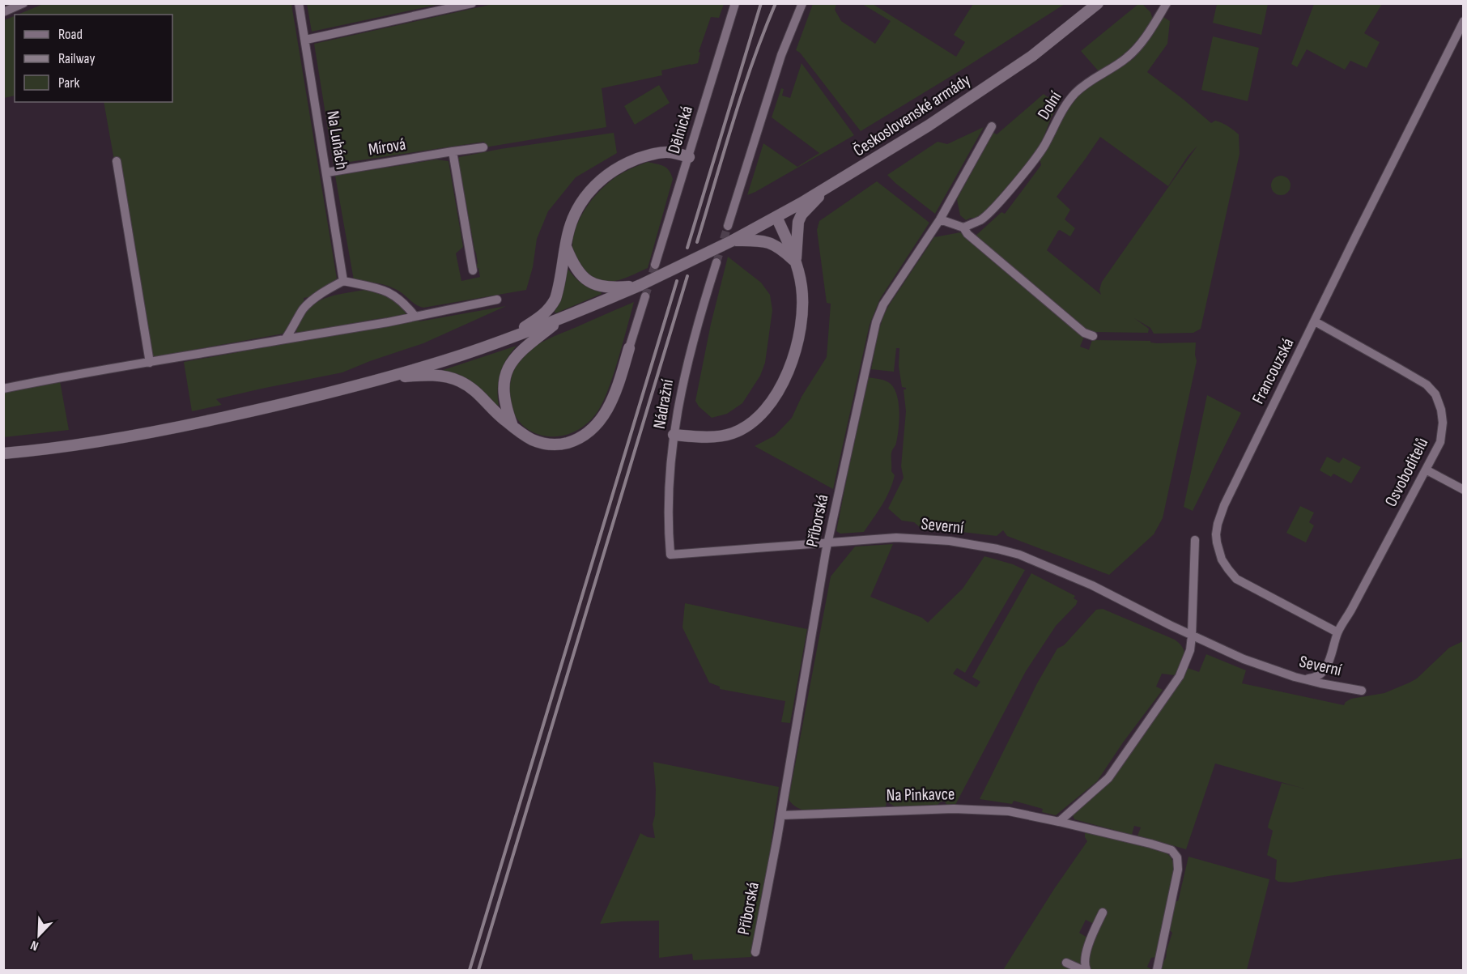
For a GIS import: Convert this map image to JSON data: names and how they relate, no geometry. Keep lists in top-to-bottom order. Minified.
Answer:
{"streets":{"main road":["Československé armády"],"street":["Dolní","Dělnická","Na Luhách","Mírová","Francouzská","Nádražní","Osvoboditelů","Příborská","Severní","Na Pinkavce"]},"crossings":[["Na Luhách","Mírová"],["Francouzská","Osvoboditelů"],["Nádražní","Severní"],["Příborská","Severní"],["Příborská","Na Pinkavce"]],"legend":["Road","Railway","Park"],"north":"bottom left"}
